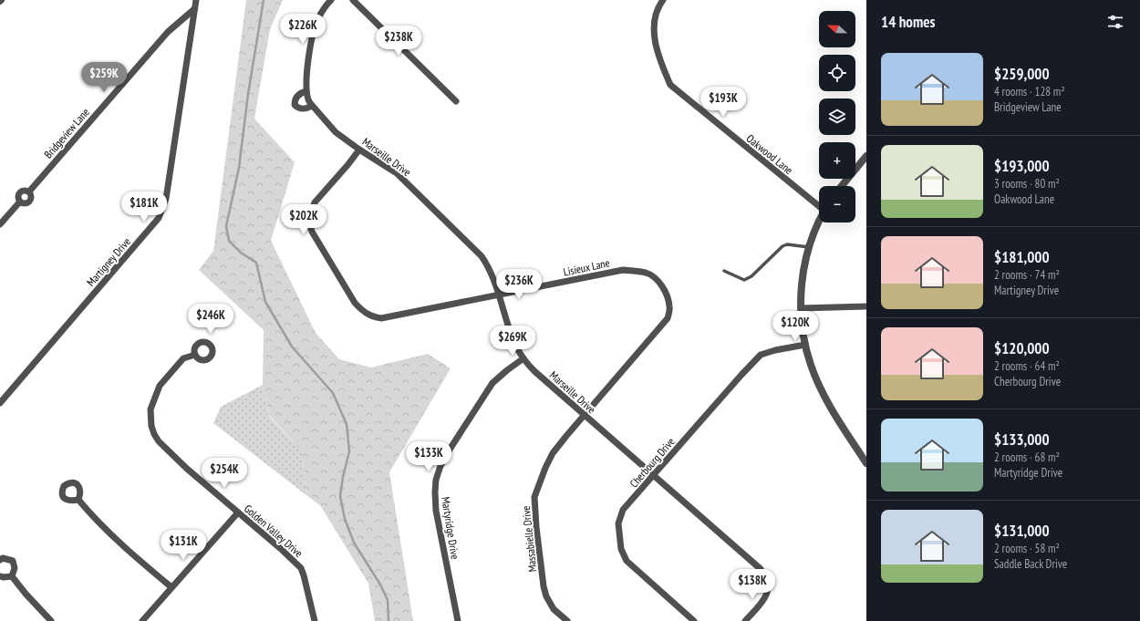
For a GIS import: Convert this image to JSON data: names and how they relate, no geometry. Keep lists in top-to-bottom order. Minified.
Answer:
{"streets":{"street":["Bridgeview Lane","Oakwood Lane","Marseille Drive","Martigney Drive","Lisieux Lane","Cherbourg Drive","Martyridge Drive","Golden Valley Drive","Massabielle Drive"]},"crossings":[["Bridgeview Lane","Martigney Drive"],["Marseille Drive","Lisieux Lane"],["Marseille Drive","Cherbourg Drive"],["Marseille Drive","Martyridge Drive"],["Marseille Drive","Massabielle Drive"],["Lisieux Lane","Massabielle Drive"]],"north":"left","page":{"heading":"14 homes","map_buttons":["+","−"],"price":["$226K","$238K","$259K","$193K","$181K","$202K","$236K","$246K","$120K","$269K","$133K","$254K","$131K","$138K"],"list":[{"name":"$259,000","note":"4 rooms · 128 m² · Bridgeview Lane"},{"name":"$193,000","note":"3 rooms · 80 m² · Oakwood Lane"},{"name":"$181,000","note":"2 rooms · 74 m² · Martigney Drive"},{"name":"$120,000","note":"2 rooms · 64 m² · Cherbourg Drive"},{"name":"$133,000","note":"2 rooms · 68 m² · Martyridge Drive"},{"name":"$131,000","note":"2 rooms · 58 m² · Saddle Back Drive"}]}}
